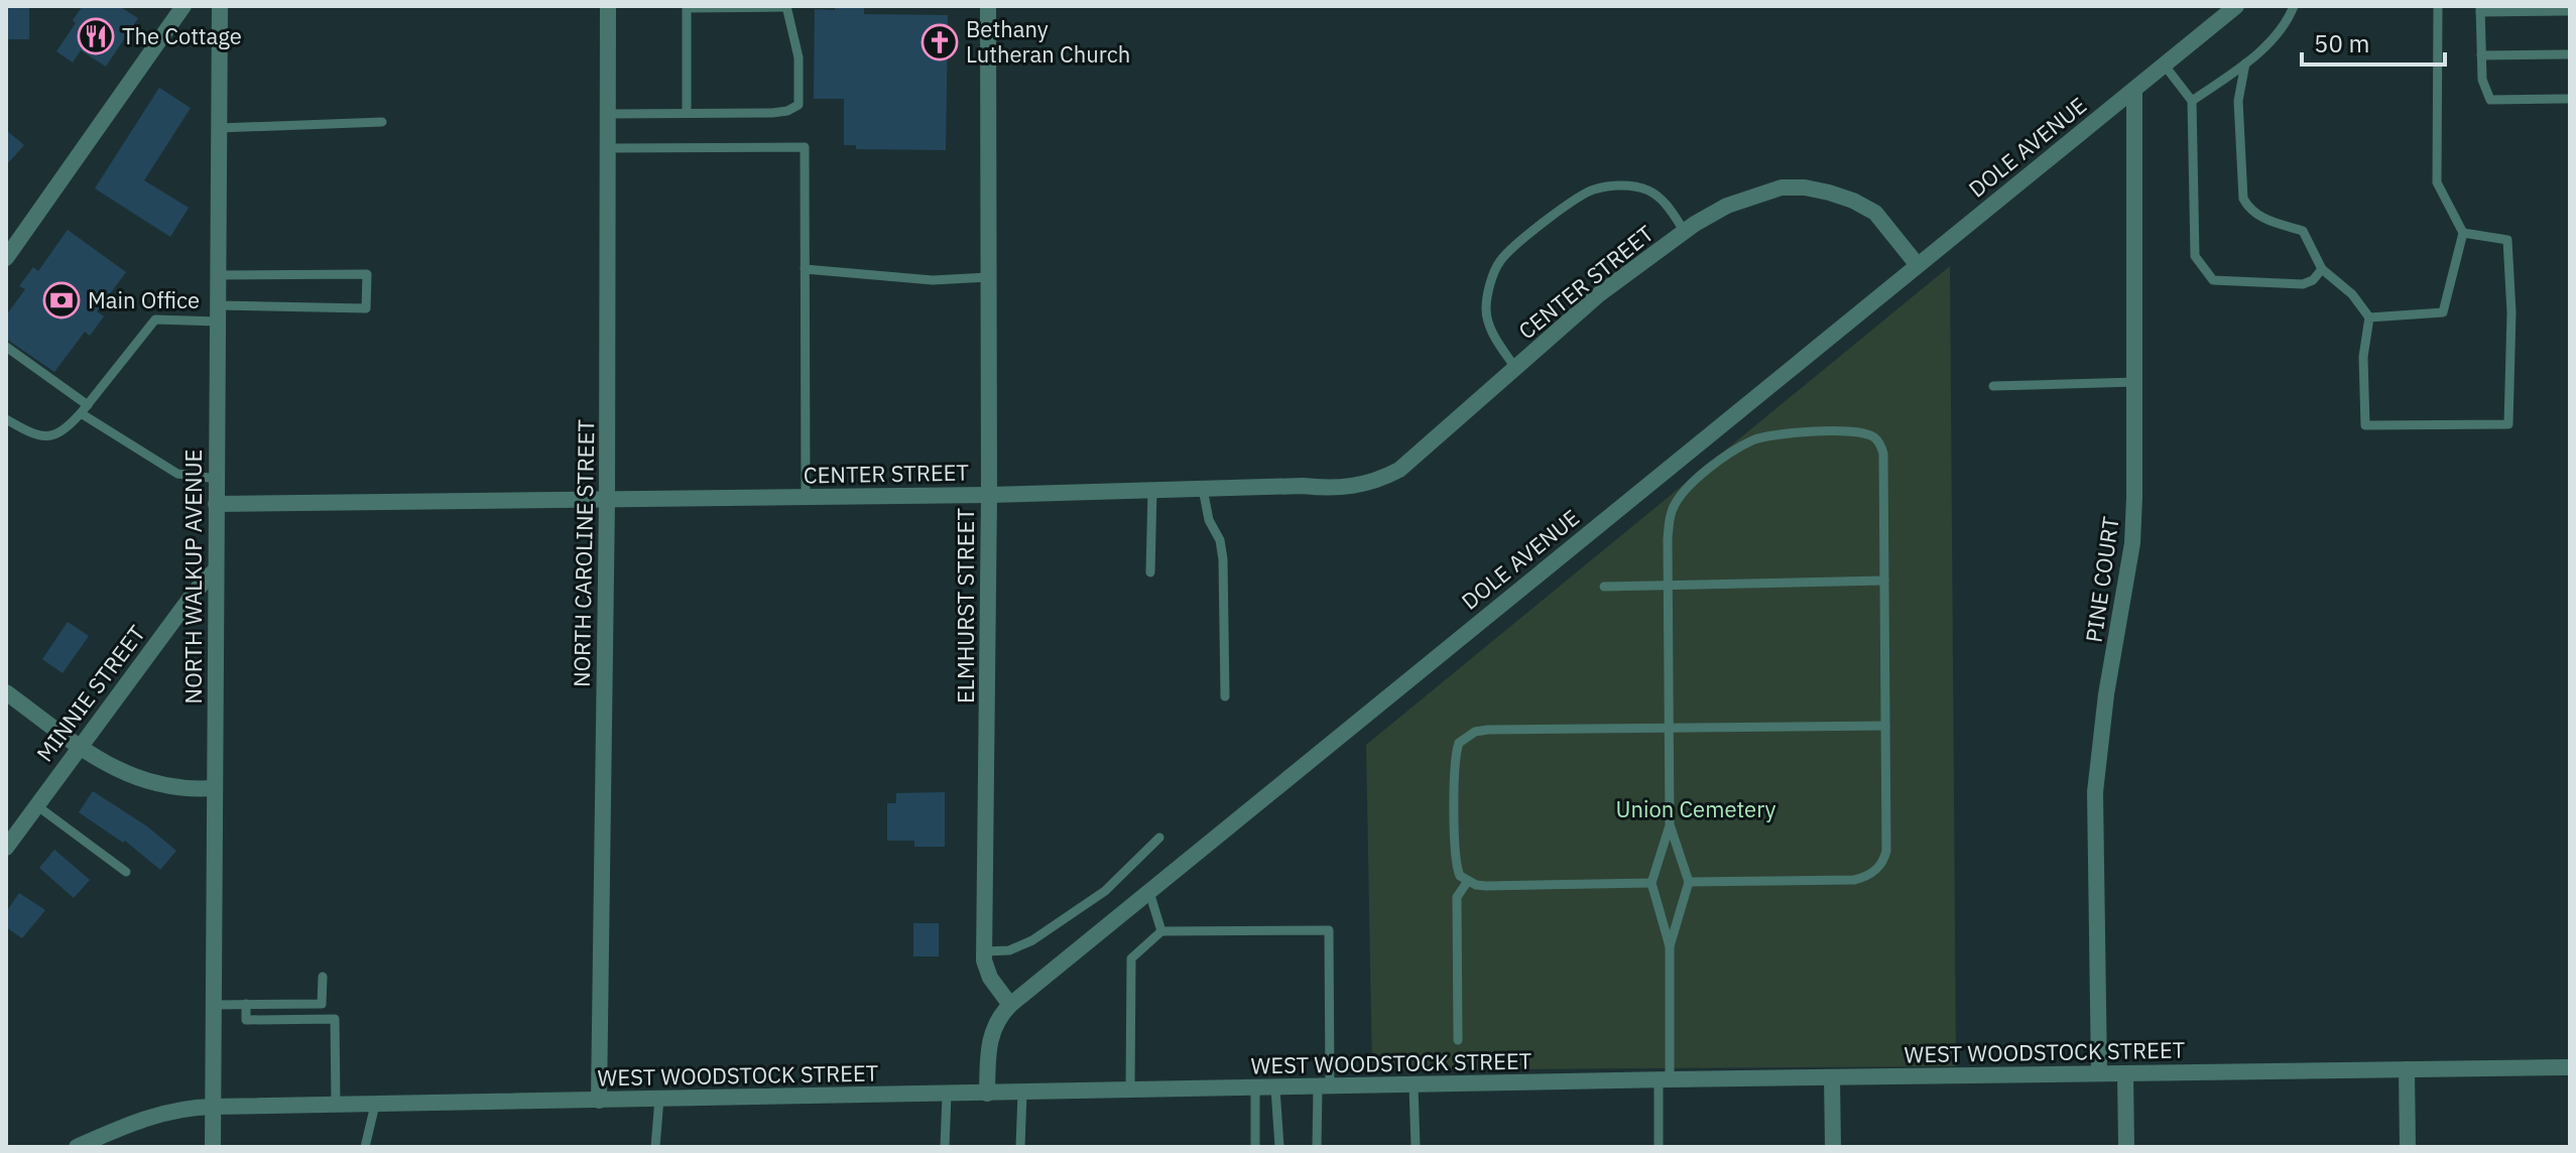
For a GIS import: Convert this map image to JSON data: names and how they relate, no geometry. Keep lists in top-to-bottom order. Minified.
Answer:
{"streets":{"street":["DOLE AVENUE","CENTER STREET","NORTH CAROLINE STREET","NORTH WALKUP AVENUE","PINE COURT","ELMHURST STREET","MINNIE STREET","WEST WOODSTOCK STREET"]},"crossings":[["DOLE AVENUE","CENTER STREET"],["DOLE AVENUE","PINE COURT"],["DOLE AVENUE","ELMHURST STREET"],["DOLE AVENUE","WEST WOODSTOCK STREET"],["CENTER STREET","NORTH CAROLINE STREET"],["CENTER STREET","NORTH WALKUP AVENUE"],["CENTER STREET","ELMHURST STREET"],["NORTH CAROLINE STREET","WEST WOODSTOCK STREET"],["NORTH WALKUP AVENUE","MINNIE STREET"],["NORTH WALKUP AVENUE","WEST WOODSTOCK STREET"],["PINE COURT","WEST WOODSTOCK STREET"]],"parks":["Union Cemetery"],"places":{"restaurant":["The Cottage"],"church":["Bethany Lutheran Church"],"bank":["Main Office"]},"scale_bar":"50 m"}
